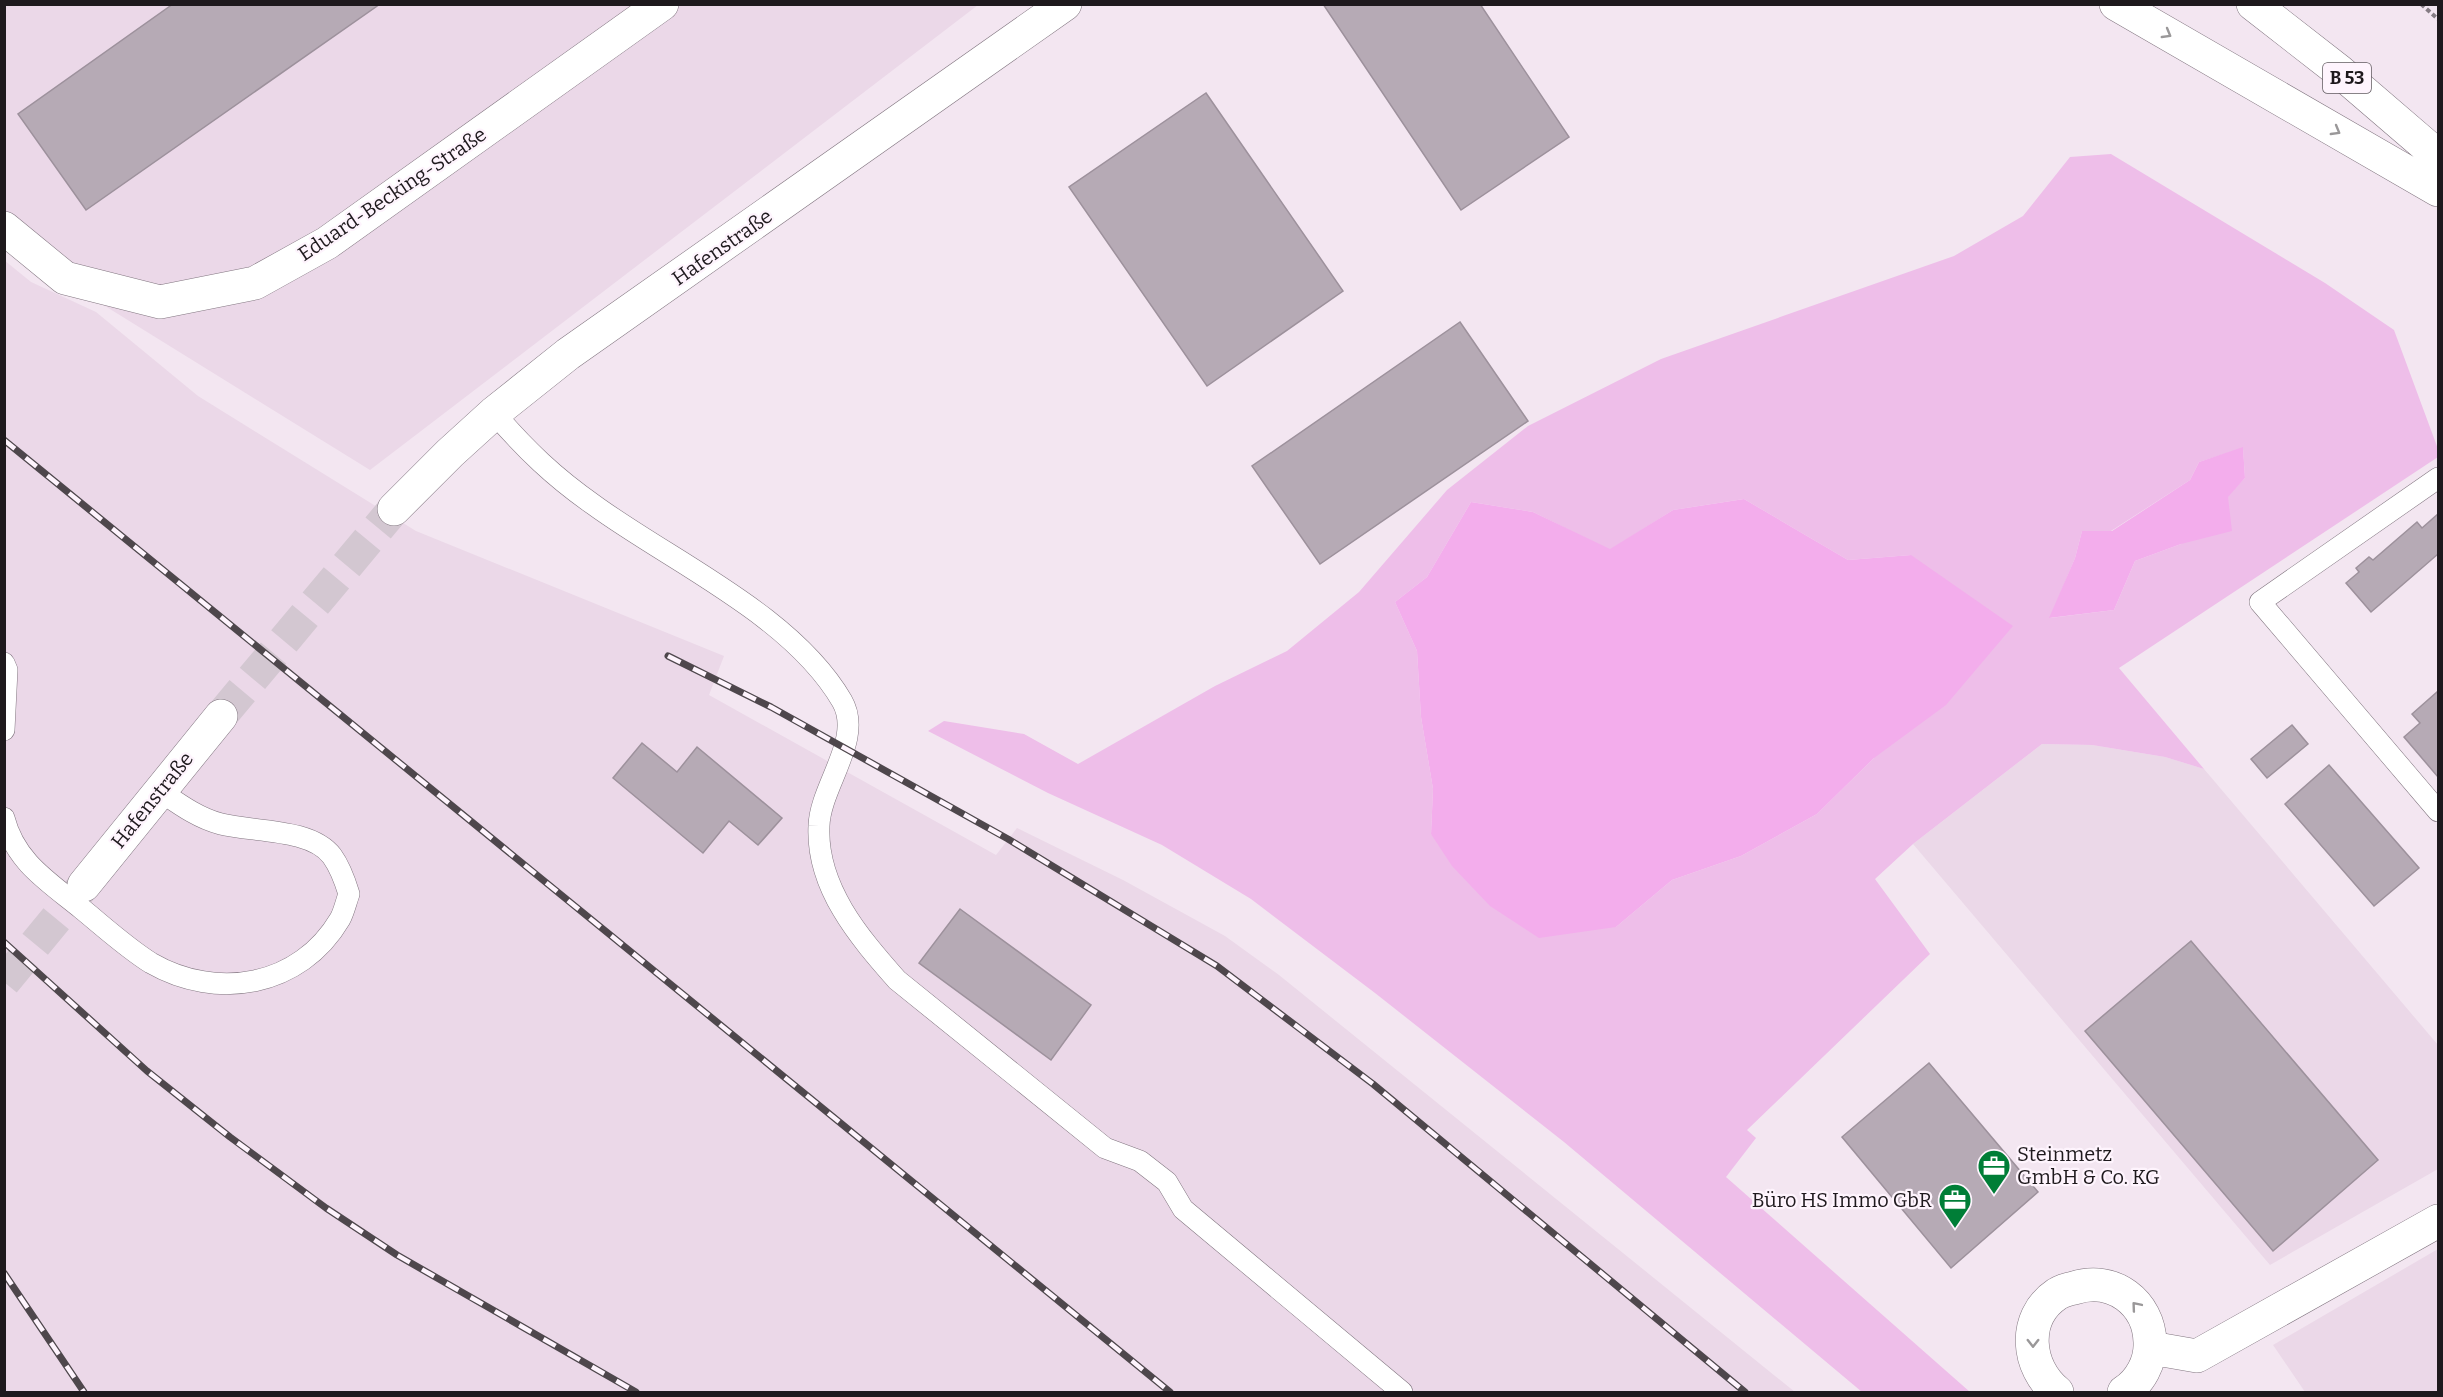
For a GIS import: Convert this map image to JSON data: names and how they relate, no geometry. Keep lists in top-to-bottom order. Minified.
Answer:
{"streets":{"street":["B 53","Eduard-Becking-Straße","Hafenstraße"]},"places":{"office":["Steinmetz GmbH & Co. KG","Büro HS Immo GbR"]}}
